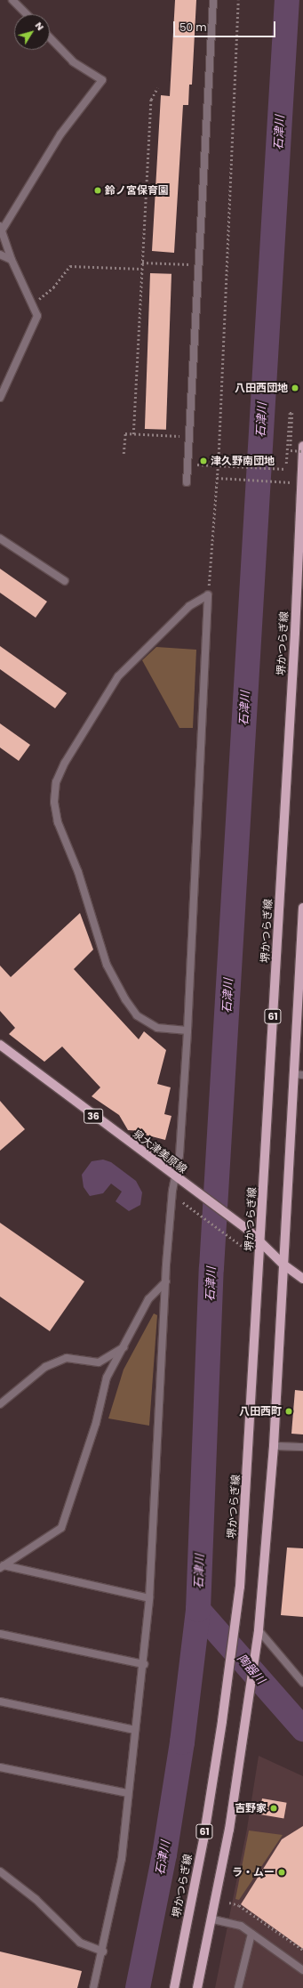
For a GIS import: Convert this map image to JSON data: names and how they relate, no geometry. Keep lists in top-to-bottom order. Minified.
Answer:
{"streets":{"main road":["堺かつらぎ線","61","36","泉大津美原線"]},"crossings":[["堺かつらぎ線","泉大津美原線"],["61","泉大津美原線"]],"water":["石津川","陶器川"],"places":["鈴ノ宮保育園","八田西団地","津久野南団地","八田西町","吉野家","ラ・ムー"],"scale_bar":"50 m","north":"top right"}
